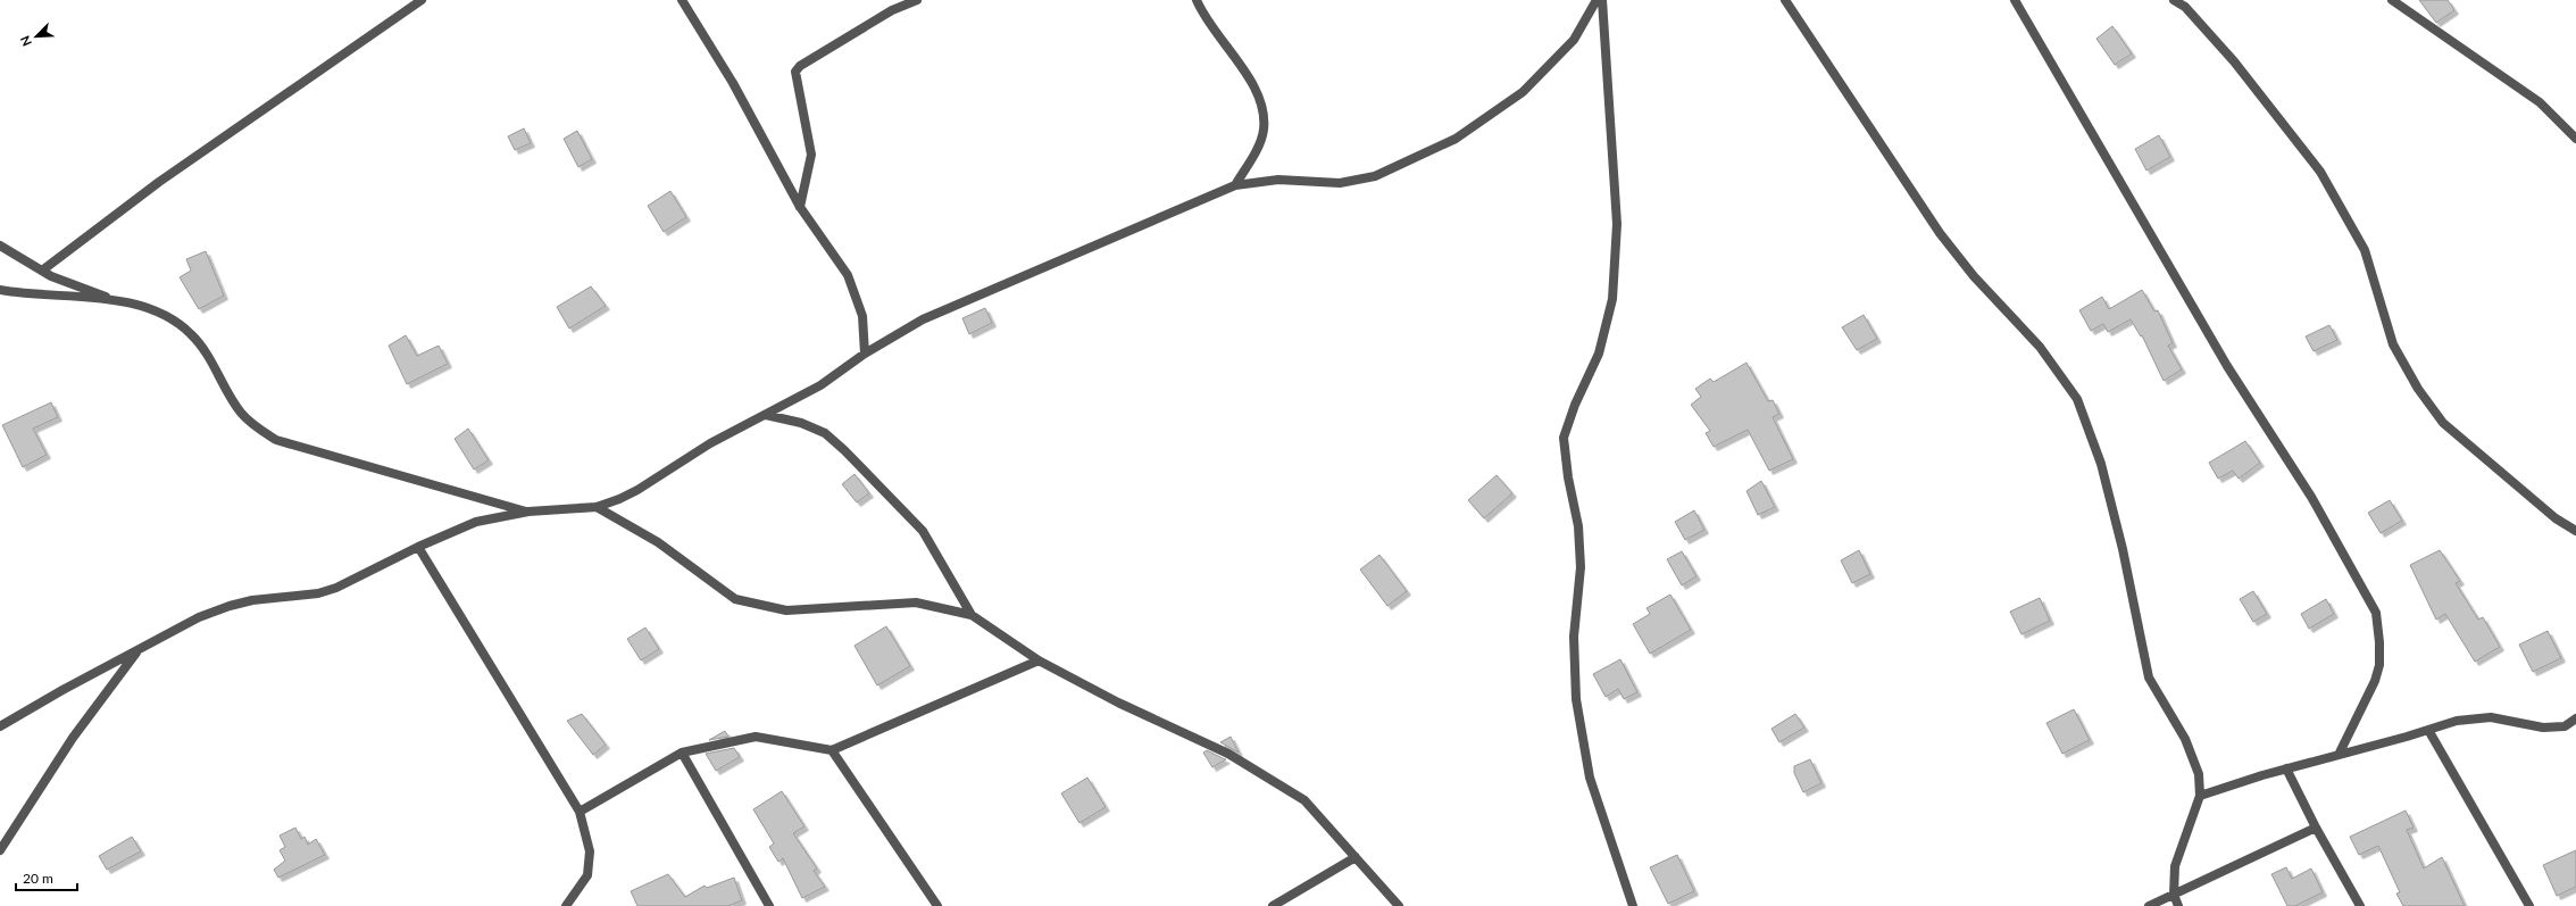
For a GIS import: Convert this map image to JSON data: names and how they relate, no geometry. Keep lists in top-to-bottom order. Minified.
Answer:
{"scale_bar":"20 m","north":"bottom left"}
